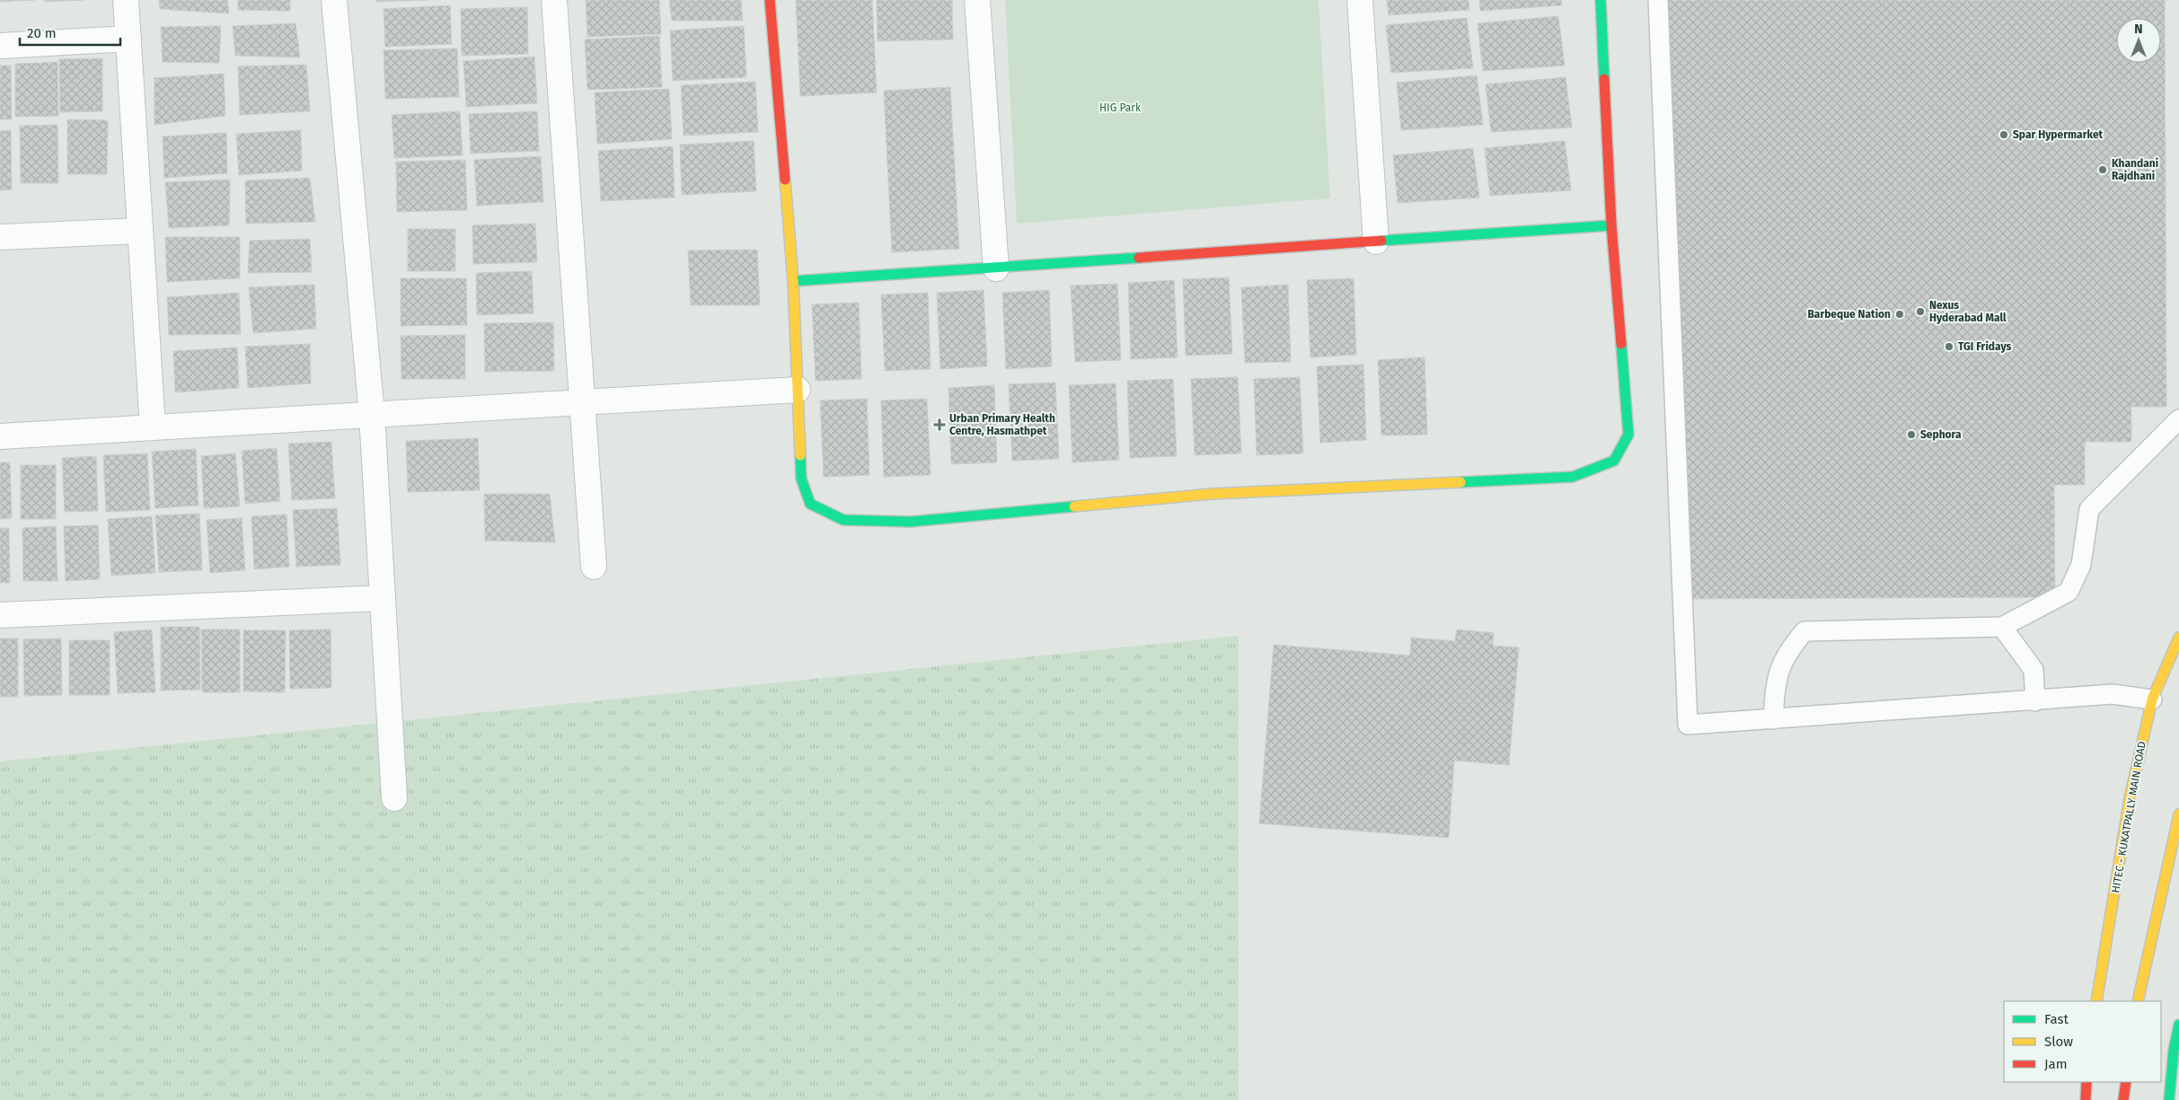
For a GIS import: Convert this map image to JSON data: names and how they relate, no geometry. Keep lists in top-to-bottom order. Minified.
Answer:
{"streets":{"street":["HITEC - KUKATPALLY MAIN ROAD"]},"parks":["HIG Park"],"places":{"other":["Spar Hypermarket","Khandani Rajdhani","Nexus Hyderabad Mall","Barbeque Nation","TGI Fridays","Sephora"],"health":["Urban Primary Health Centre, Hasmathpet"]},"legend":["Fast","Slow","Jam"],"scale_bar":"20 m","north":"top"}
